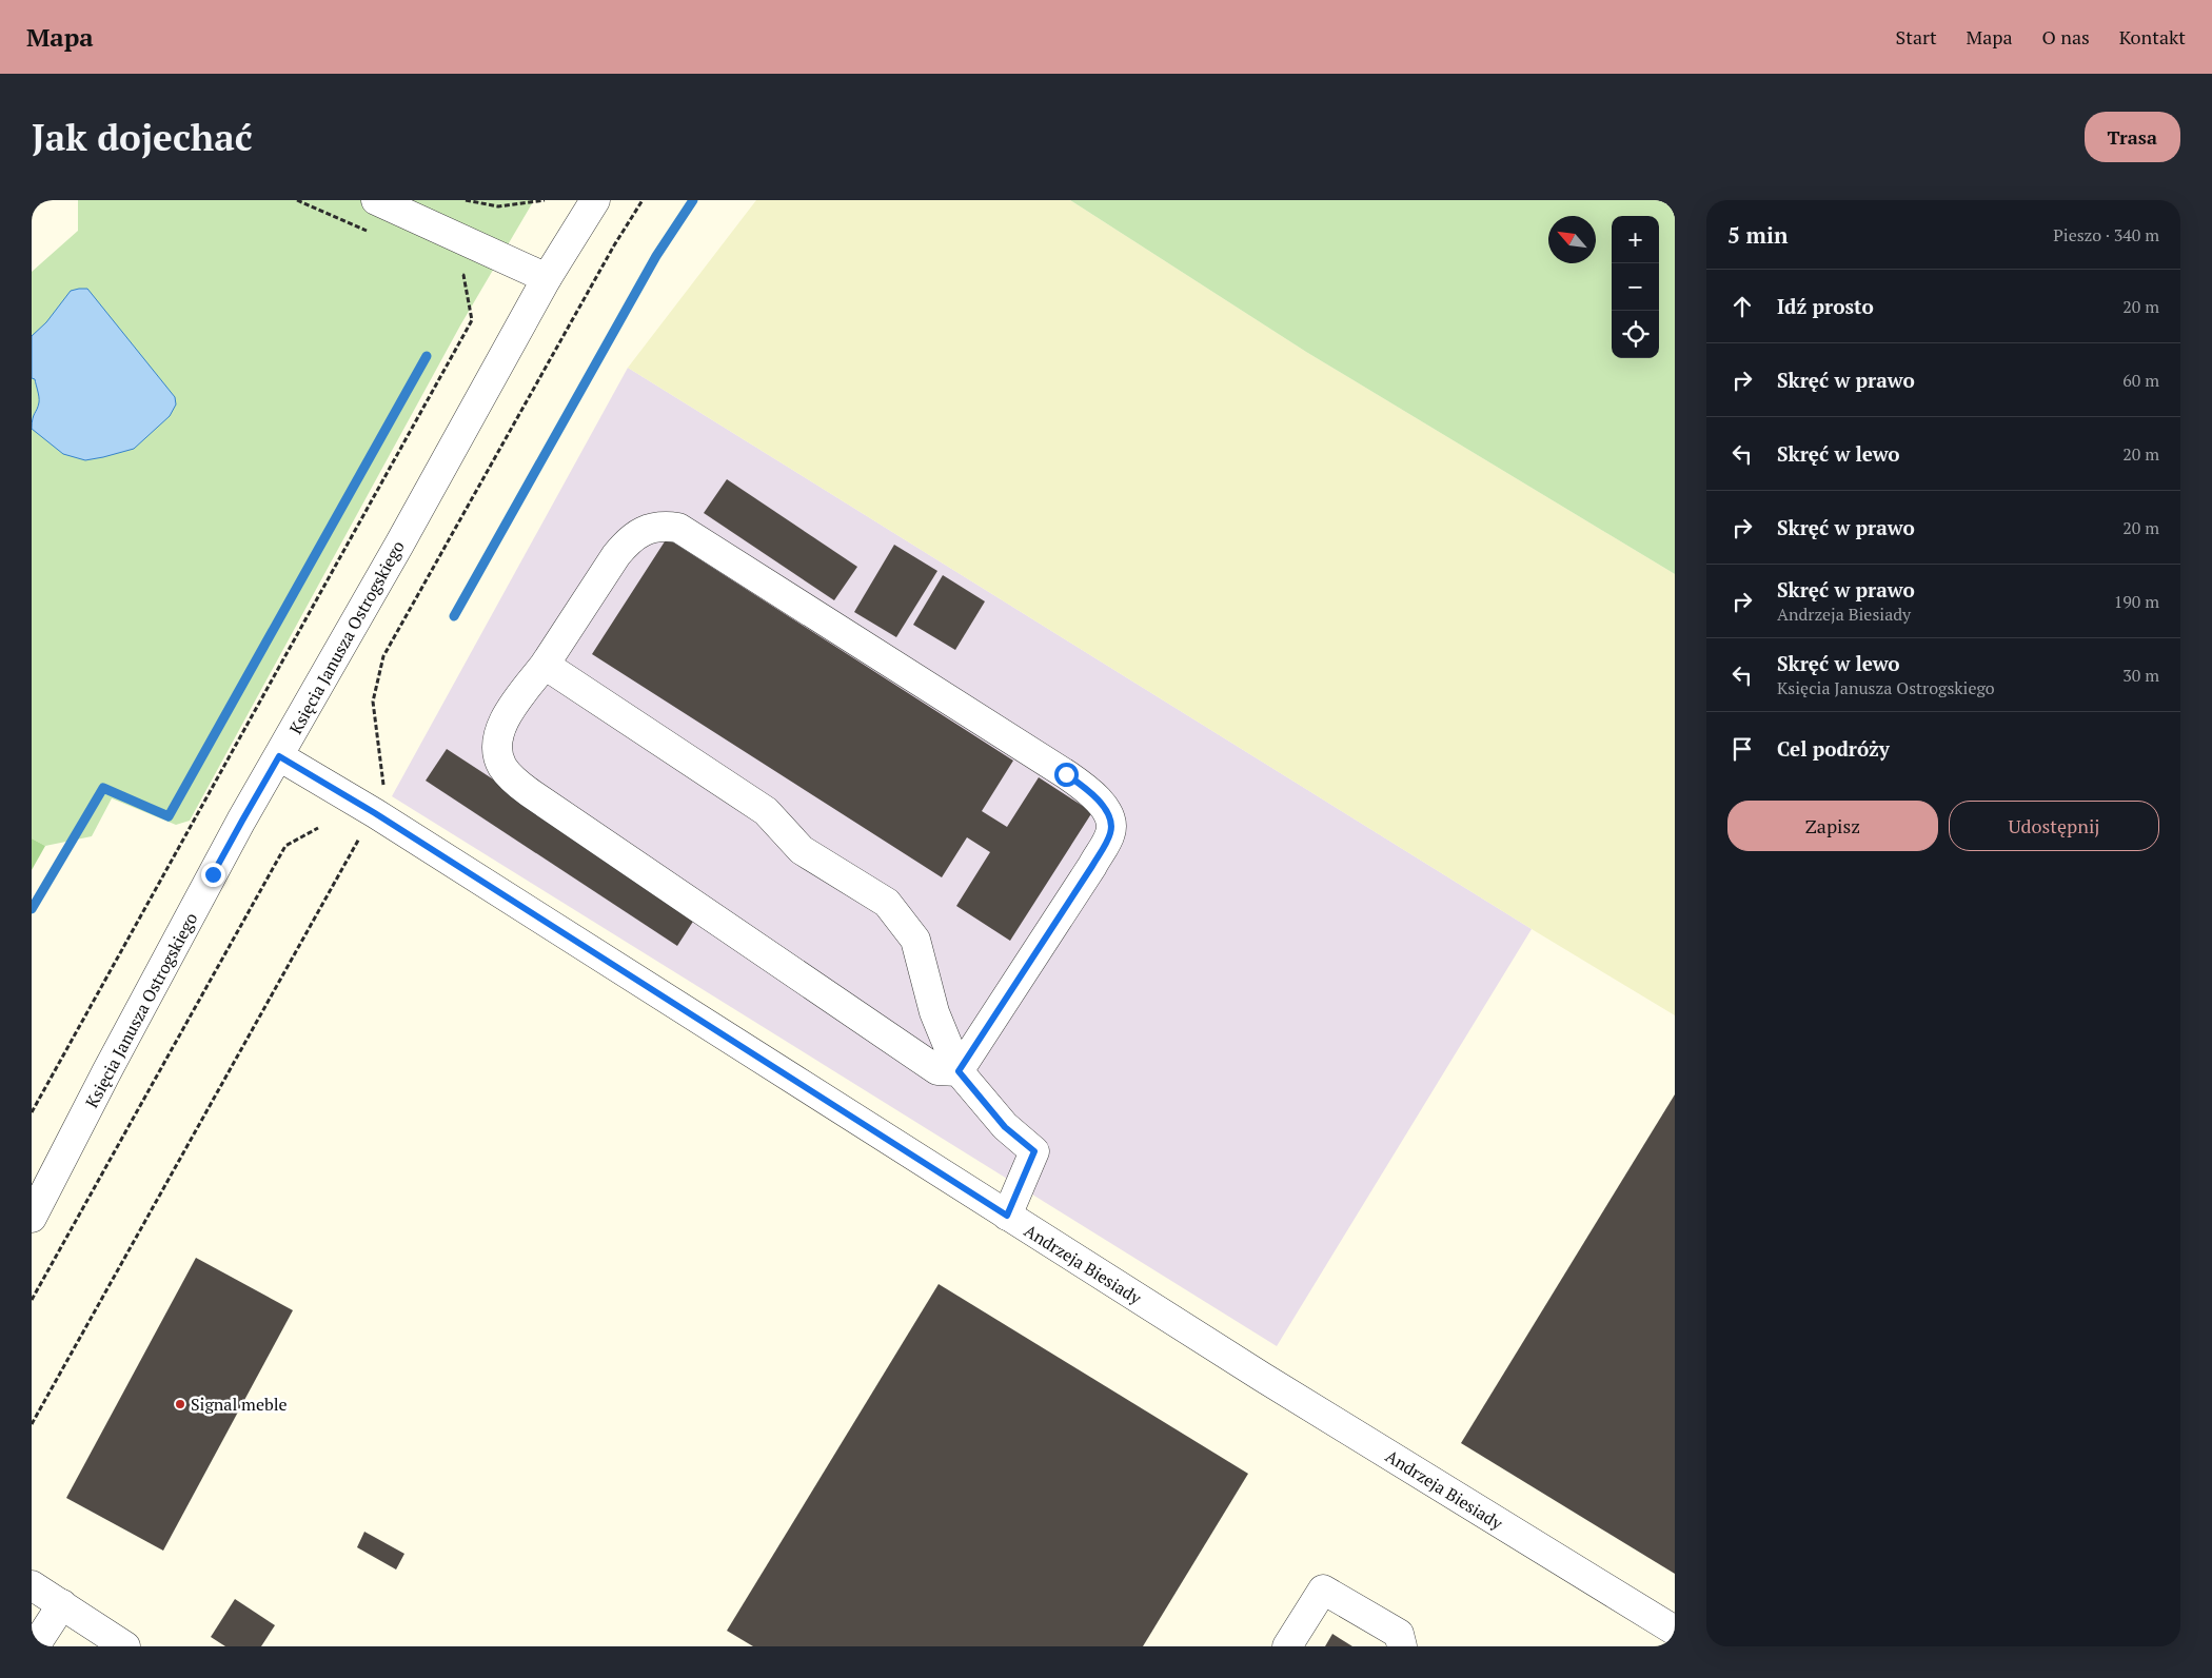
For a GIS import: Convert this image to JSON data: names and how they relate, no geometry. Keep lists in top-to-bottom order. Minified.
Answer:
{"streets":{"street":["Księcia Janusza Ostrogskiego","Andrzeja Biesiady"]},"crossings":[["Księcia Janusza Ostrogskiego","Andrzeja Biesiady"]],"places":["Signal meble"],"north":"top left","page":{"header":"Mapa","nav":["Start","Mapa","O nas","Kontakt"],"buttons":["Trasa",["Zapisz","Udostępnij"]],"title":"Jak dojechać","heading":["5 min","Pieszo · 340 m"],"map_buttons":["+","−"],"list":[["Idź prosto","20 m"],["Skręć w prawo","60 m"],["Skręć w lewo","20 m"],["Skręć w prawo","20 m"],["Skręć w prawo","Andrzeja Biesiady","190 m"],["Skręć w lewo","Księcia Janusza Ostrogskiego","30 m"],"Cel podróży"]}}
